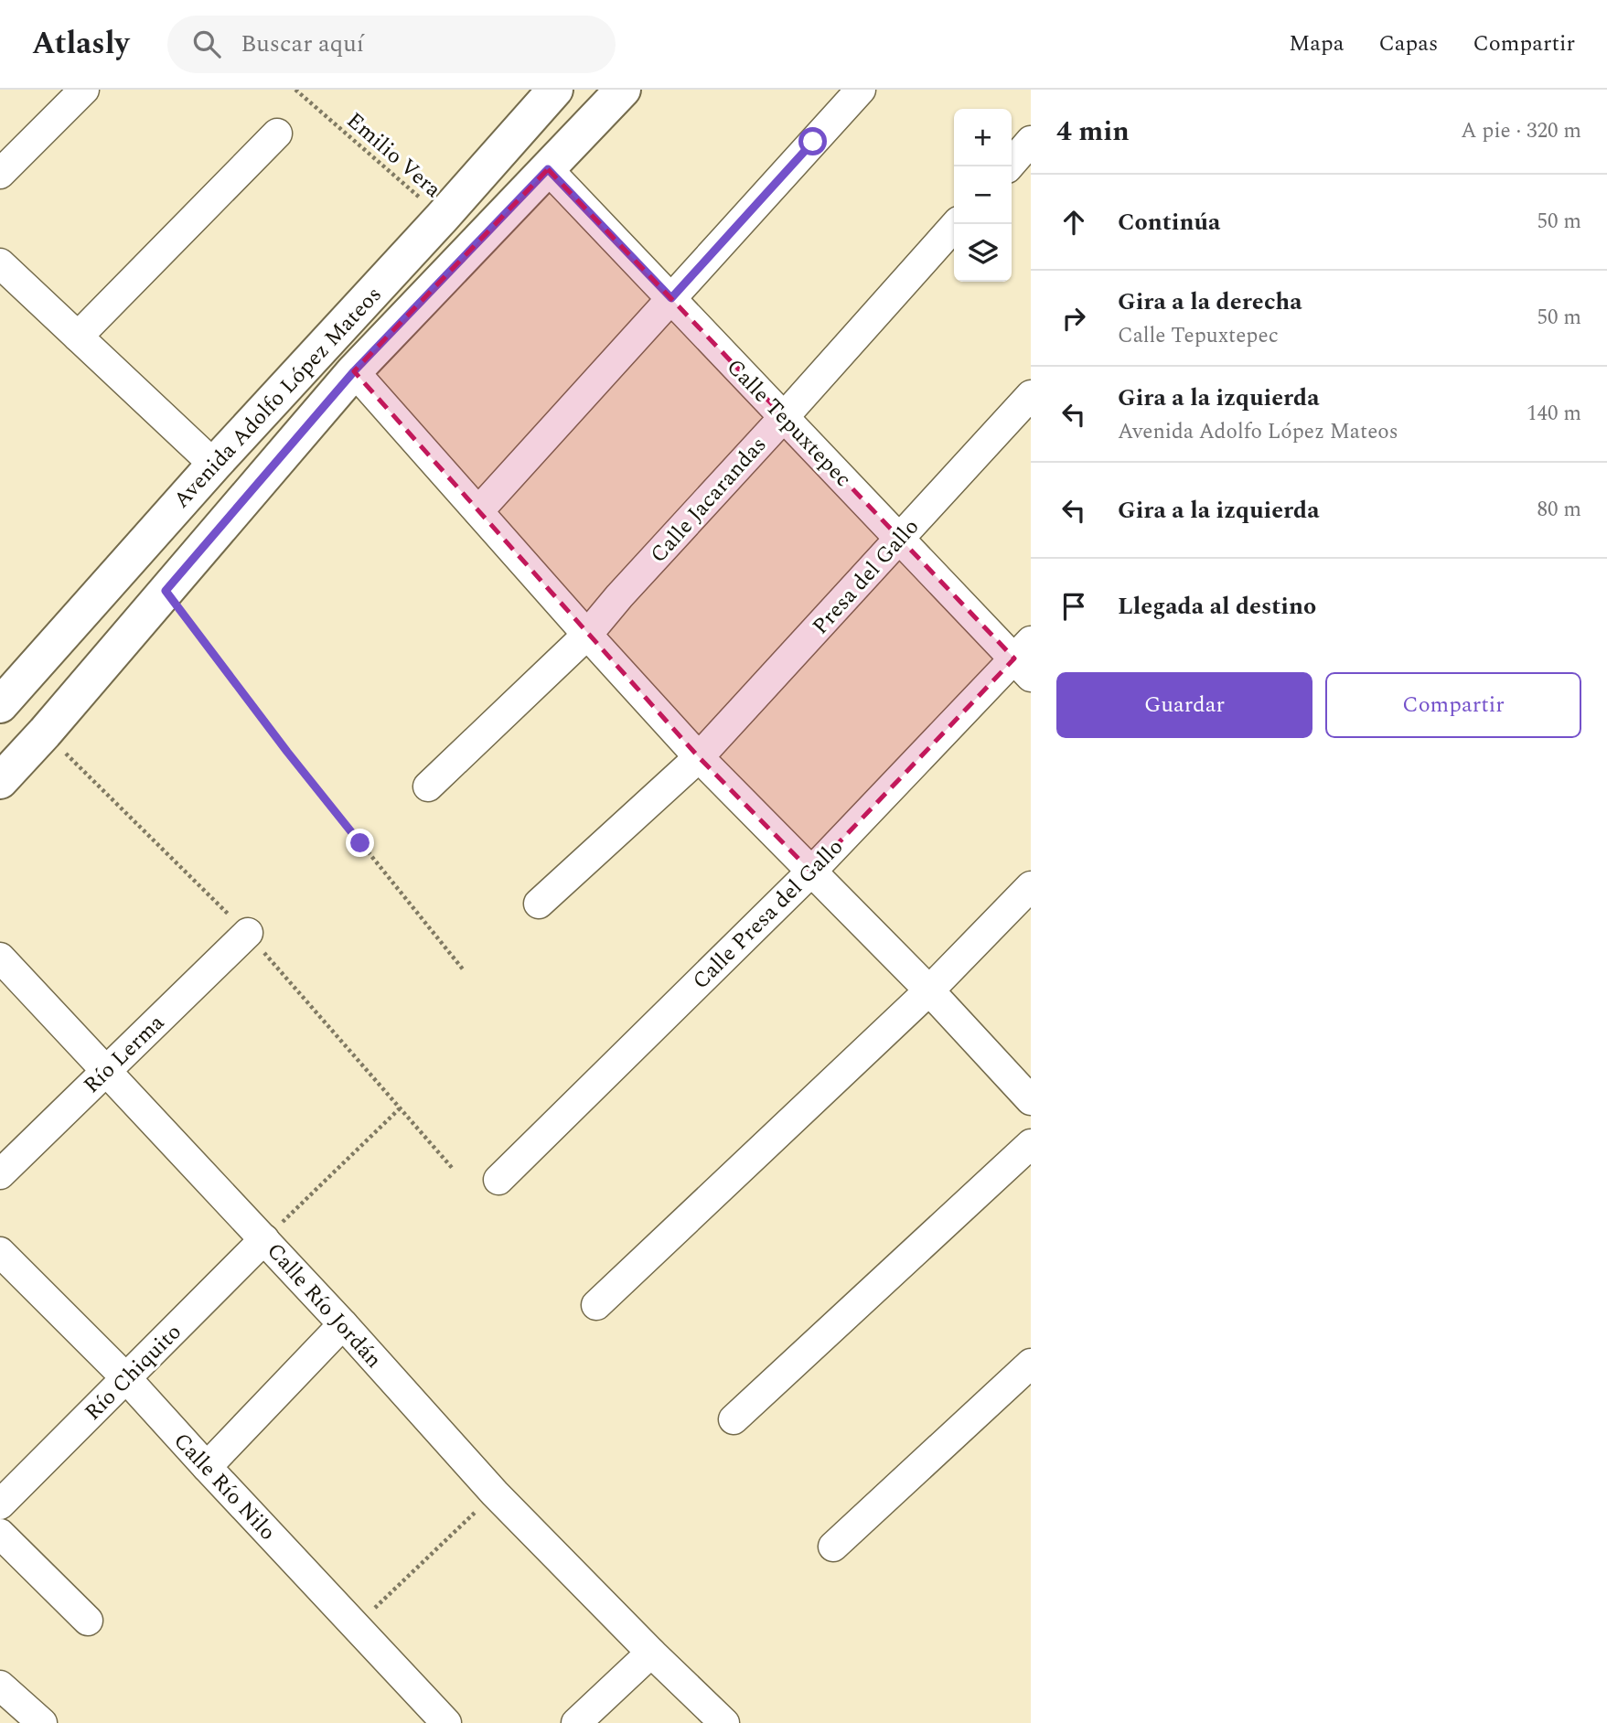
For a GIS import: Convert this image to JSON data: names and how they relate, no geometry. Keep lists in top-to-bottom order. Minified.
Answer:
{"streets":{"street":["Avenida Adolfo López Mateos","Calle Tepuxtepec","Calle Jacarandas","Presa del Gallo","Calle Presa del Gallo","Río Lerma","Calle Río Jordán","Río Chiquito","Calle Río Nilo"],"path":["Emilio Vera"]},"crossings":[["Emilio Vera","Avenida Adolfo López Mateos"],["Avenida Adolfo López Mateos","Calle Tepuxtepec"],["Calle Tepuxtepec","Calle Jacarandas"],["Calle Tepuxtepec","Presa del Gallo"],["Calle Tepuxtepec","Calle Presa del Gallo"],["Río Lerma","Calle Río Jordán"],["Calle Río Jordán","Río Chiquito"],["Río Chiquito","Calle Río Nilo"]],"page":{"header":"Atlasly","search":"Buscar aquí","nav":["Mapa","Capas","Compartir"],"heading":["4 min","A pie · 320 m"],"map_buttons":["+","−"],"list":[["Continúa","50 m"],["Gira a la derecha","Calle Tepuxtepec","50 m"],["Gira a la izquierda","Avenida Adolfo López Mateos","140 m"],["Gira a la izquierda","80 m"],"Llegada al destino"],"buttons":["Guardar","Compartir"]}}
